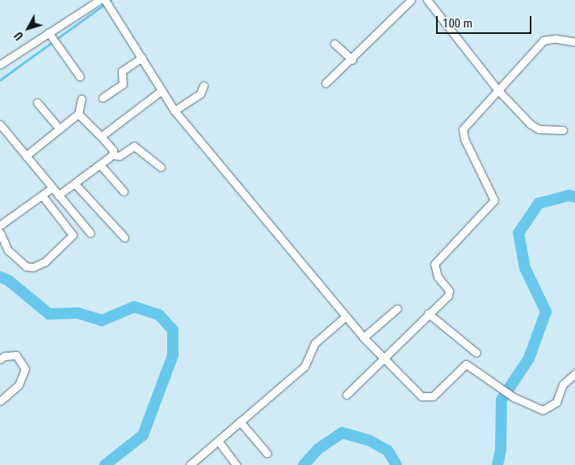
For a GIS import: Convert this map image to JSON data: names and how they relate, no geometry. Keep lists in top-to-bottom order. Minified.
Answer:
{"scale_bar":"100 m","north":"bottom left"}
